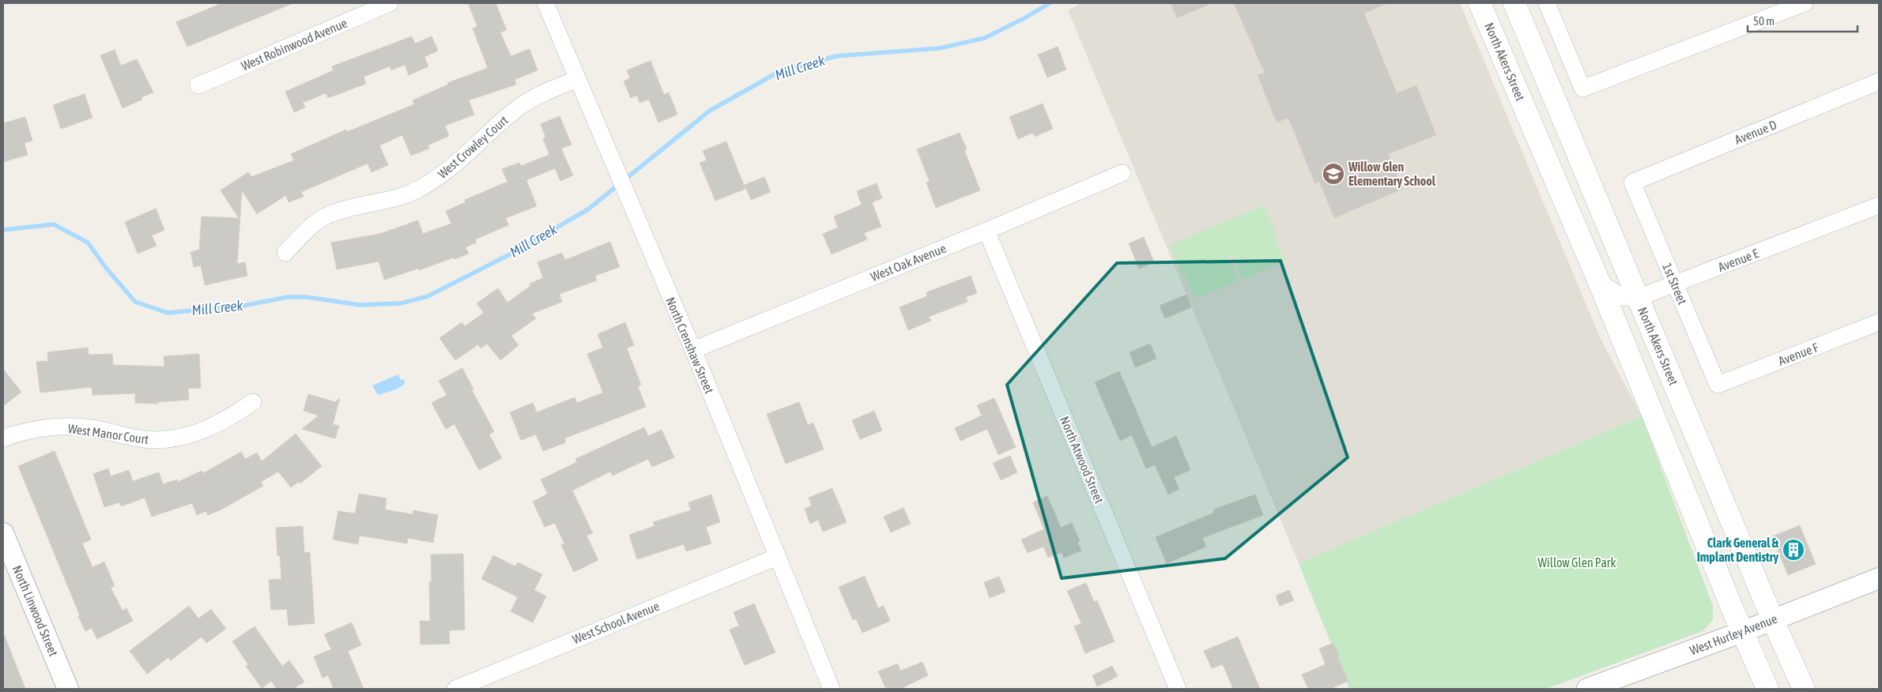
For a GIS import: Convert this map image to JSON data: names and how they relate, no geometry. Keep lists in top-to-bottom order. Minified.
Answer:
{"streets":{"main road":["North Akers Street"],"street":["West Robinwood Avenue","Avenue D","West Crowley Court","Avenue E","West Oak Avenue","1st Street","North Crenshaw Street","Avenue F","West Manor Court","North Atwood Street","North Linwood Street","West School Avenue","West Hurley Avenue"]},"crossings":[["North Akers Street","Avenue E"],["North Akers Street","West Hurley Avenue"],["Avenue D","1st Street"],["West Crowley Court","North Crenshaw Street"],["Avenue E","1st Street"],["West Oak Avenue","North Crenshaw Street"],["West Oak Avenue","North Atwood Street"],["1st Street","Avenue F"],["North Crenshaw Street","West School Avenue"]],"water":["Mill Creek"],"parks":["Willow Glen Park"],"places":{"school or university":["Willow Glen Elementary School"],"building":["Clark General & Implant Dentistry"]},"scale_bar":"50 m"}
